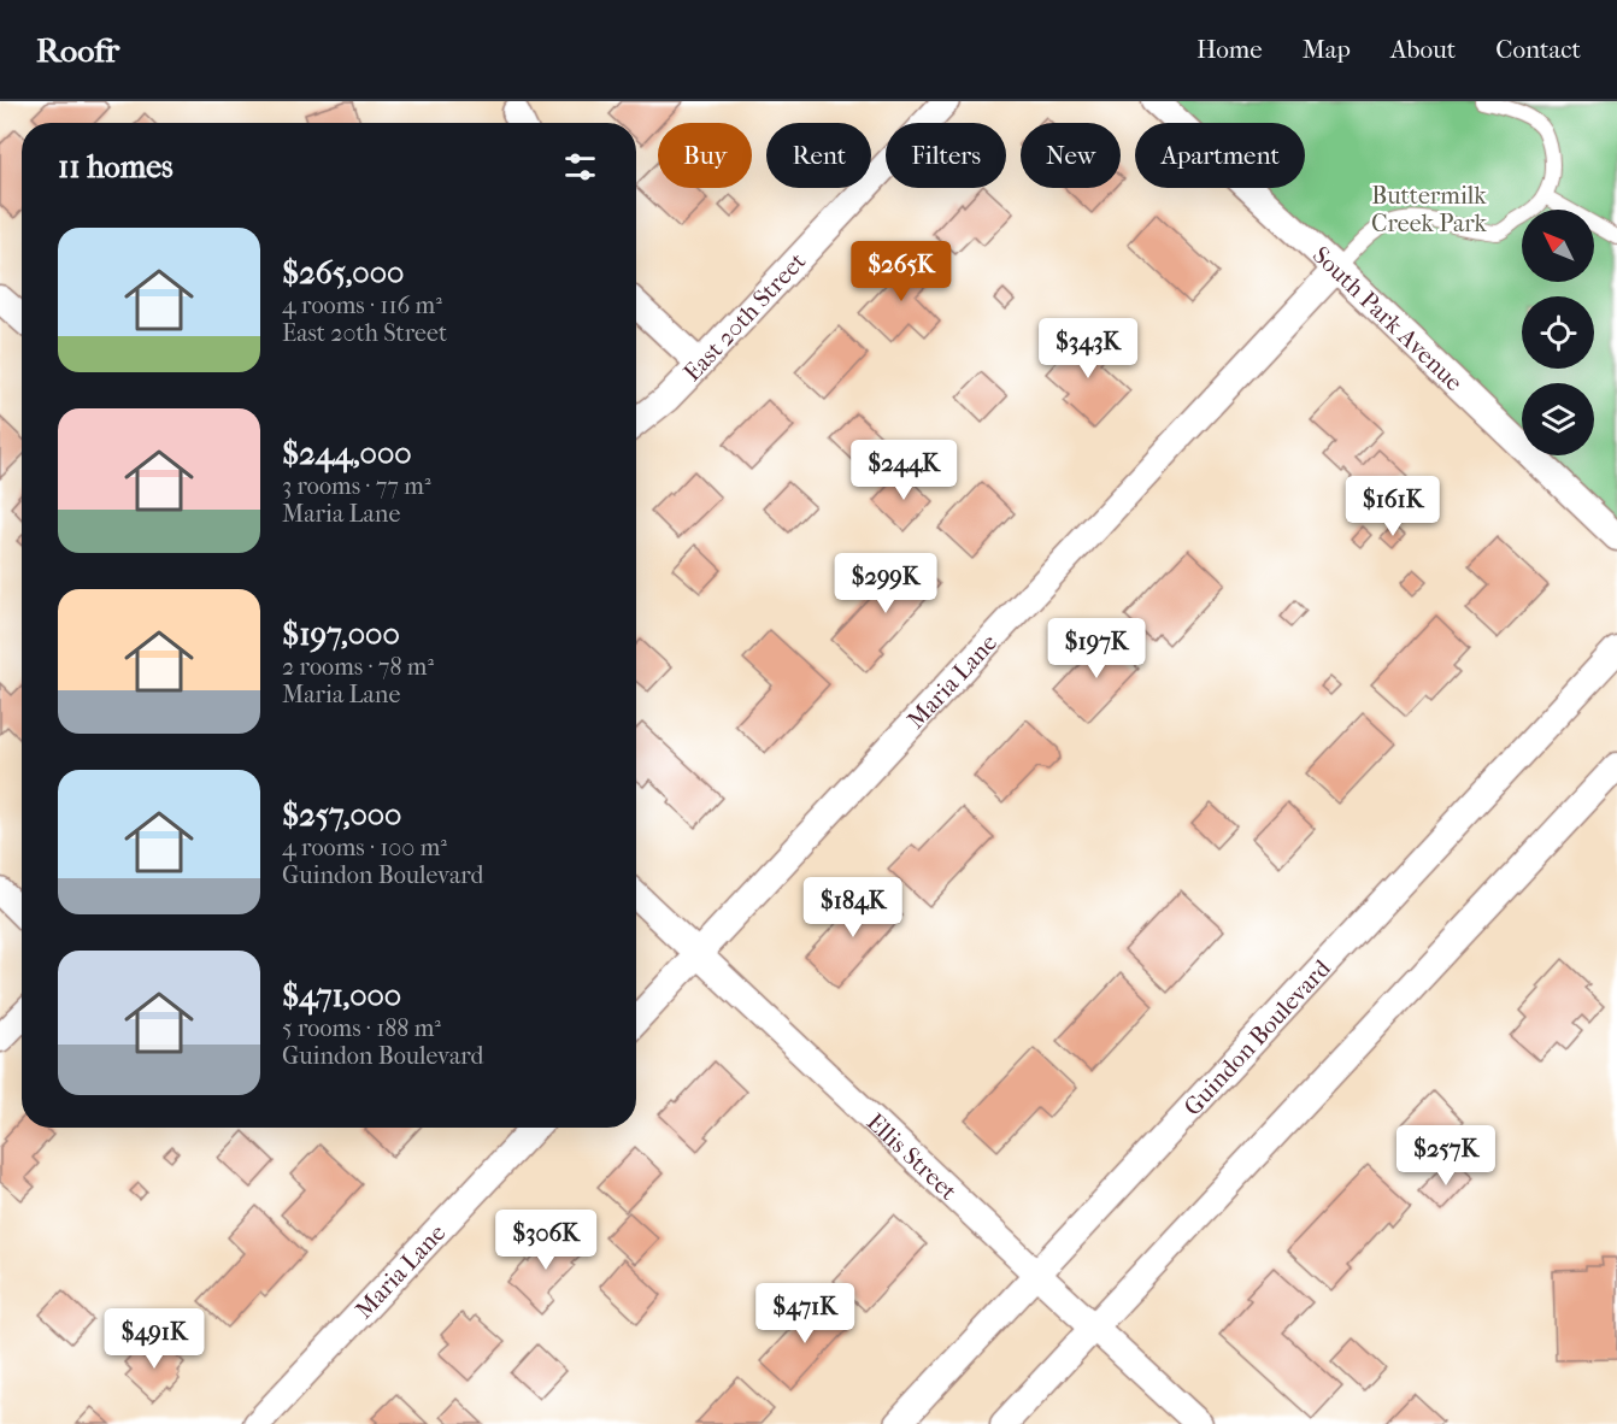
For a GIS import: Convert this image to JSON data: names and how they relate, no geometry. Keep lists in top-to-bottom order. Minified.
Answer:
{"streets":{"street":["East 20th Street","South Park Avenue","Maria Lane","Guindon Boulevard","Ellis Street"]},"crossings":[["South Park Avenue","Maria Lane"],["Maria Lane","Ellis Street"],["Guindon Boulevard","Ellis Street"]],"parks":["Buttermilk Creek Park"],"north":"top left","page":{"header":"Roofr","nav":["Home","Map","About","Contact"],"chip":["Buy","Rent","Filters","New","Apartment"],"heading":"11 homes","list":[{"name":"$265,000","note":"4 rooms · 116 m² · East 20th Street"},{"name":"$244,000","note":"3 rooms · 77 m² · Maria Lane"},{"name":"$197,000","note":"2 rooms · 78 m² · Maria Lane"},{"name":"$257,000","note":"4 rooms · 100 m² · Guindon Boulevard"},{"name":"$471,000","note":"5 rooms · 188 m² · Guindon Boulevard"}],"price":["$265K","$343K","$244K","$161K","$299K","$197K","$184K","$257K","$306K","$471K","$491K"]}}
